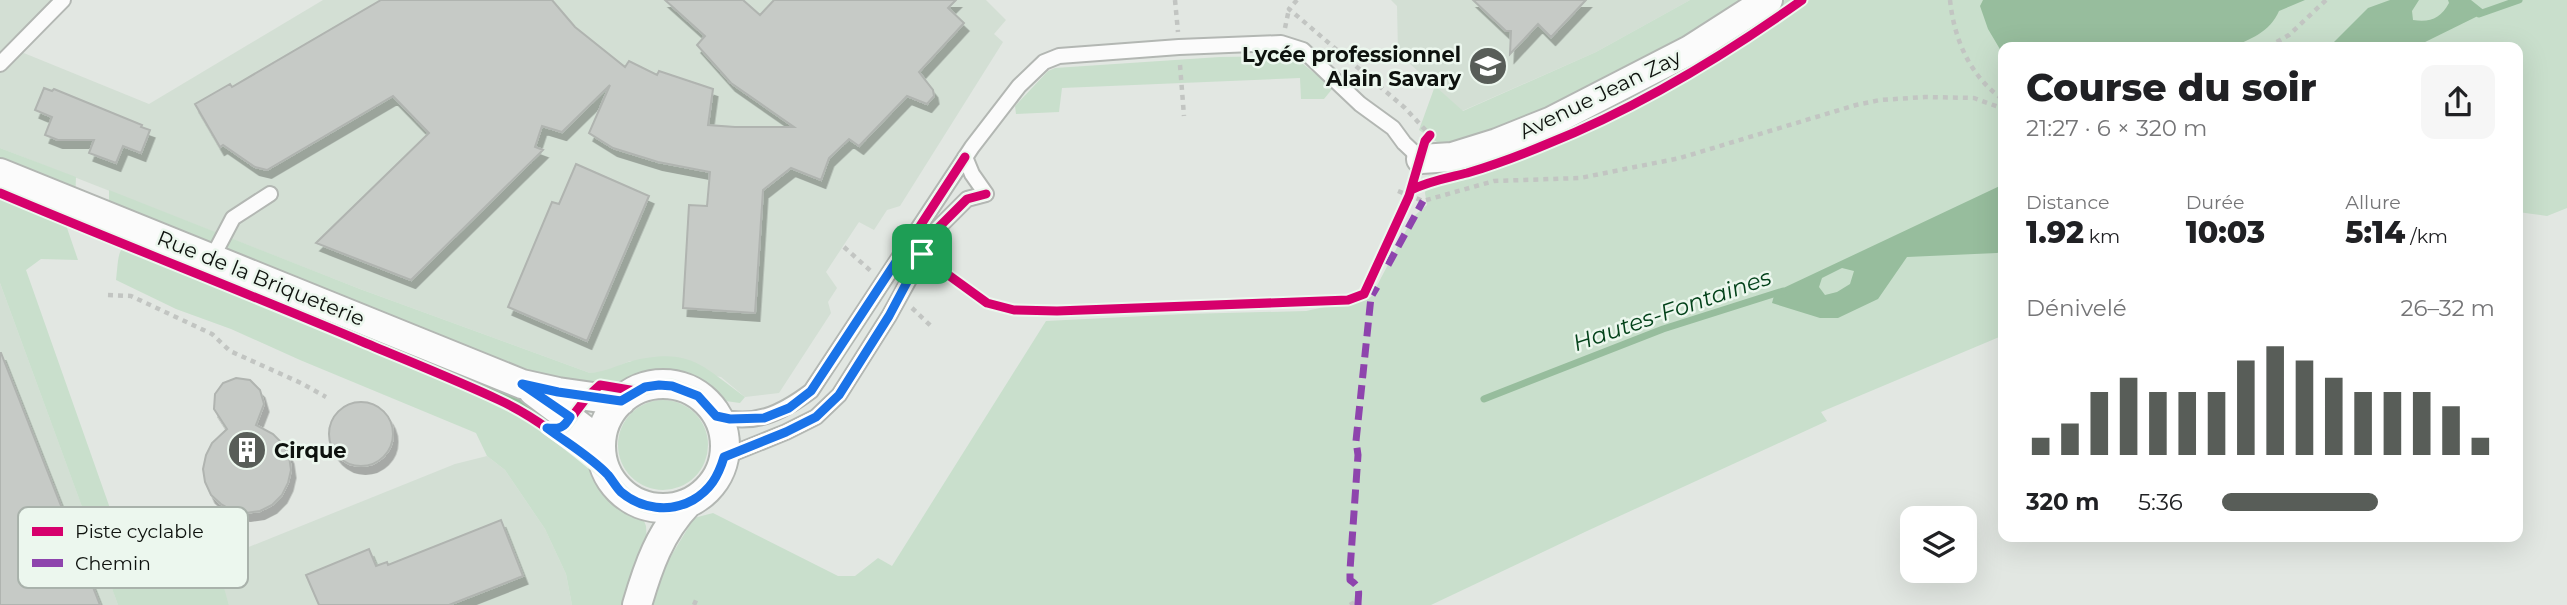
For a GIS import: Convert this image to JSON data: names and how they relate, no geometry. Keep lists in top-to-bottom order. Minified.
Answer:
{"streets":{"street":["Avenue Jean Zay","Rue de la Briqueterie"]},"water":["Hautes-Fontaines"],"places":{"school or university":["Lycée professionnel Alain Savary"],"building":["Cirque"]},"legend":["Piste cyclable","Chemin"],"page":{"heading":["Course du soir","21:27 · 6 × 320 m"],"stats":[["Distance","1.92 km"],["Durée","10:03"],["Allure","5:14 /km"]],"chart":["Dénivelé","26–32 m"],"list":[{"name":"320 m","note":"5:36"}]}}
